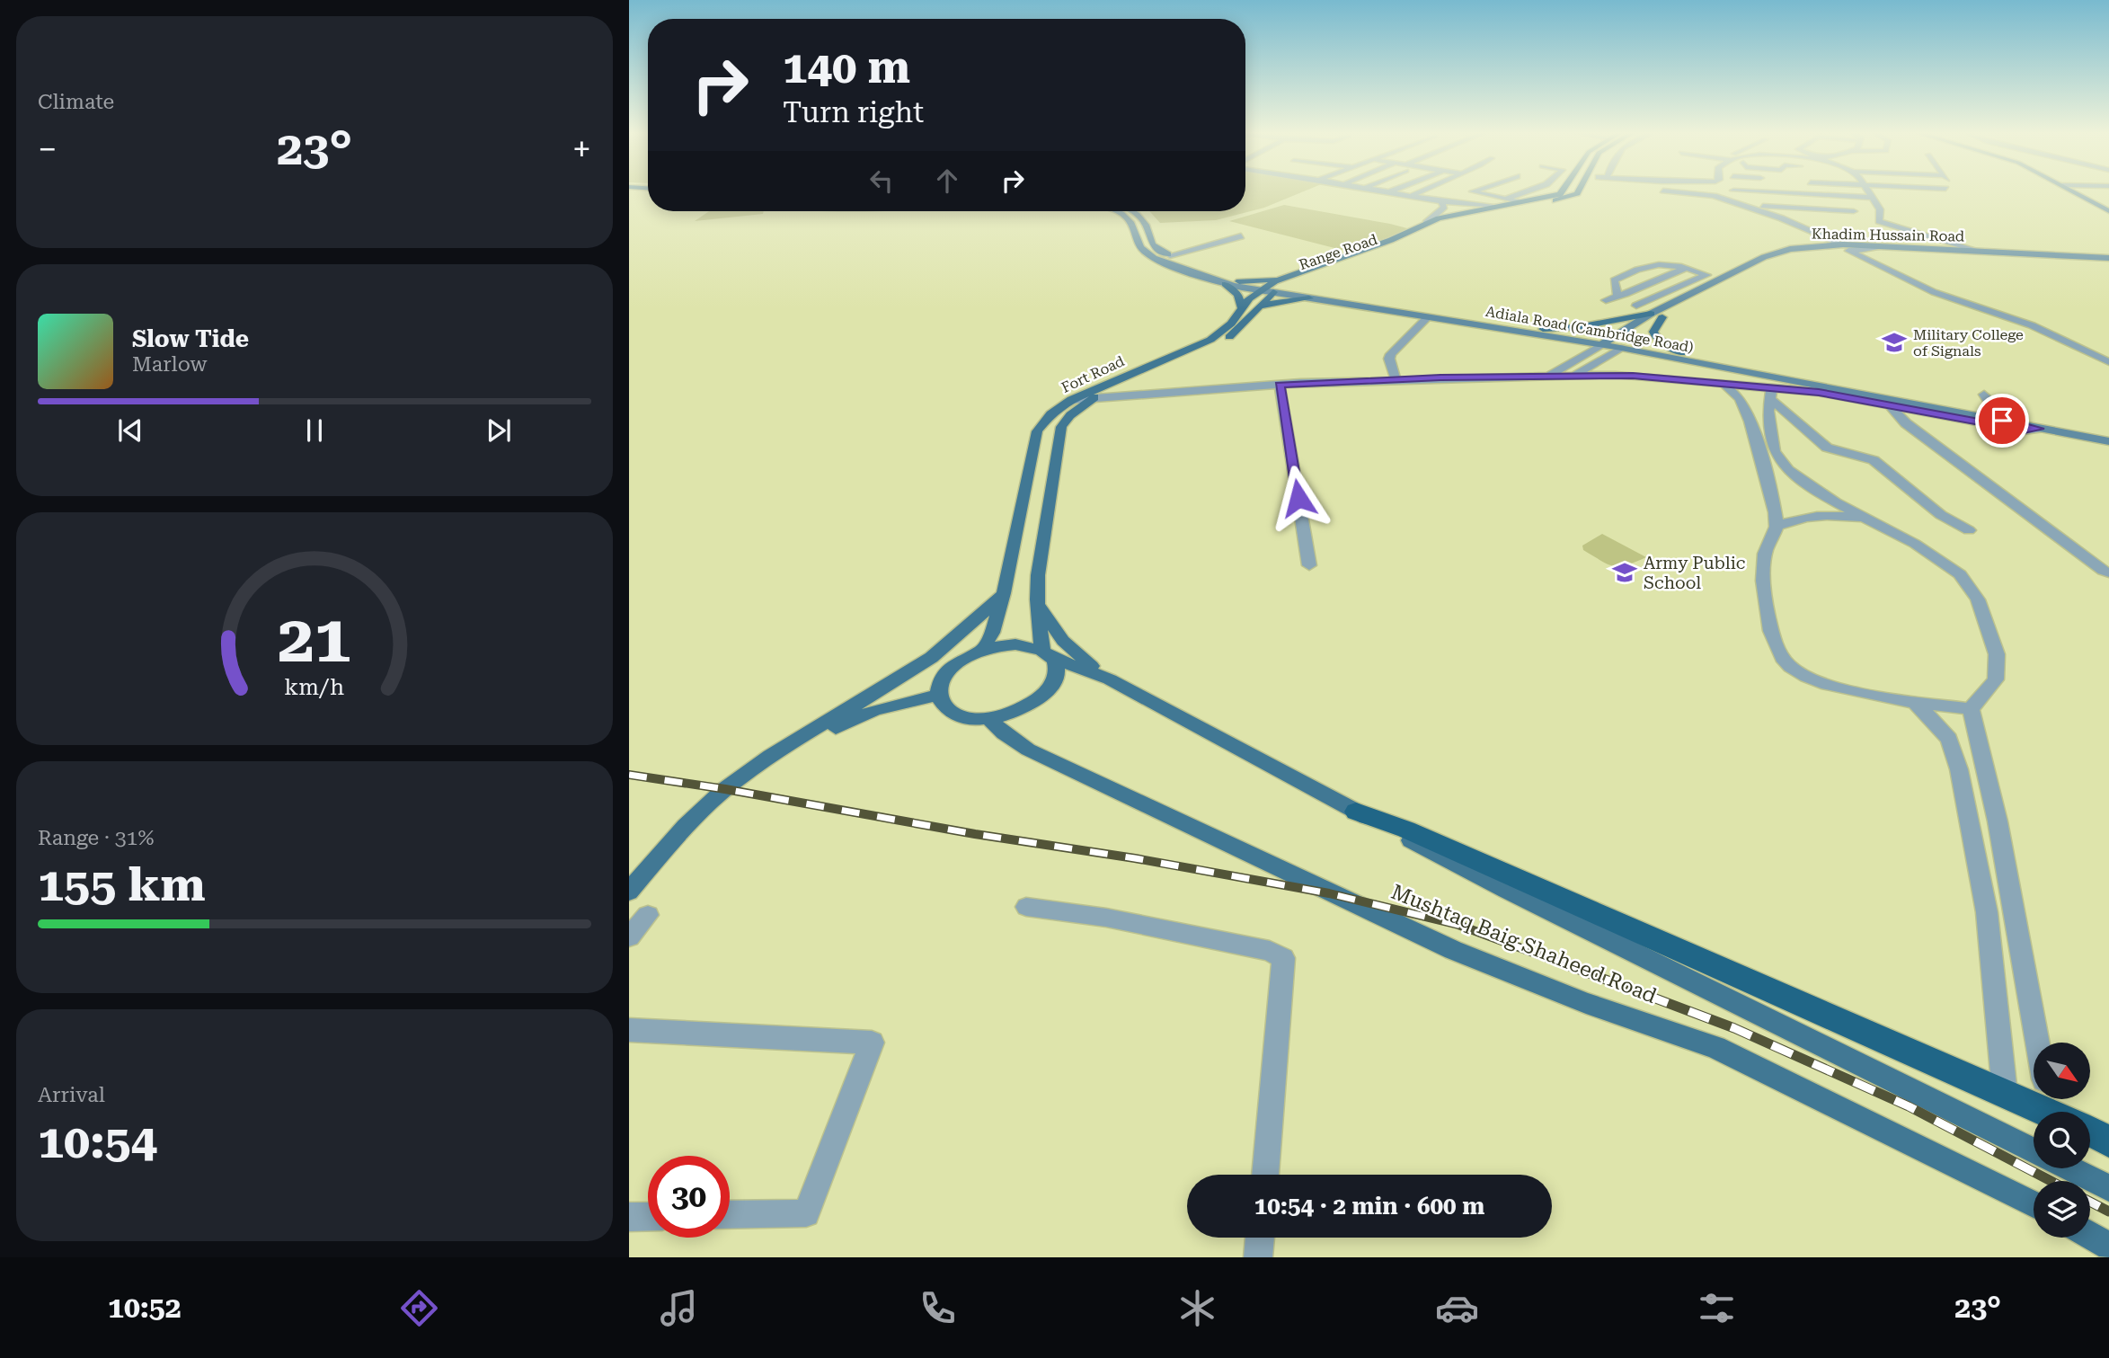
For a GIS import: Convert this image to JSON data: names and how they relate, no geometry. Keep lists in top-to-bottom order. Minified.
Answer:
{"streets":{"main road":["Khadim Hussain Road","Range Road","Adiala Road (Cambridge Road)","Fort Road","Mushtaq Baig Shaheed Road"]},"crossings":[["Khadim Hussain Road","Adiala Road (Cambridge Road)"],["Range Road","Adiala Road (Cambridge Road)"],["Range Road","Fort Road"],["Adiala Road (Cambridge Road)","Fort Road"],["Fort Road","Mushtaq Baig Shaheed Road"]],"places":{"school or university":["Military College of Signals","Army Public School"]},"north":"bottom right","page":{"tile":["Climate",["Range · 31%","155 km"],["Arrival","10:54"]],"turn":["140 m","Turn right"],"heat":["−","23°","+"],"song":["Slow Tide","Marlow"],"limit":"30","trip":"10:54 · 2 min · 600 m","tabs":["10:52","23°"],"gauge":["21","km/h"]}}
